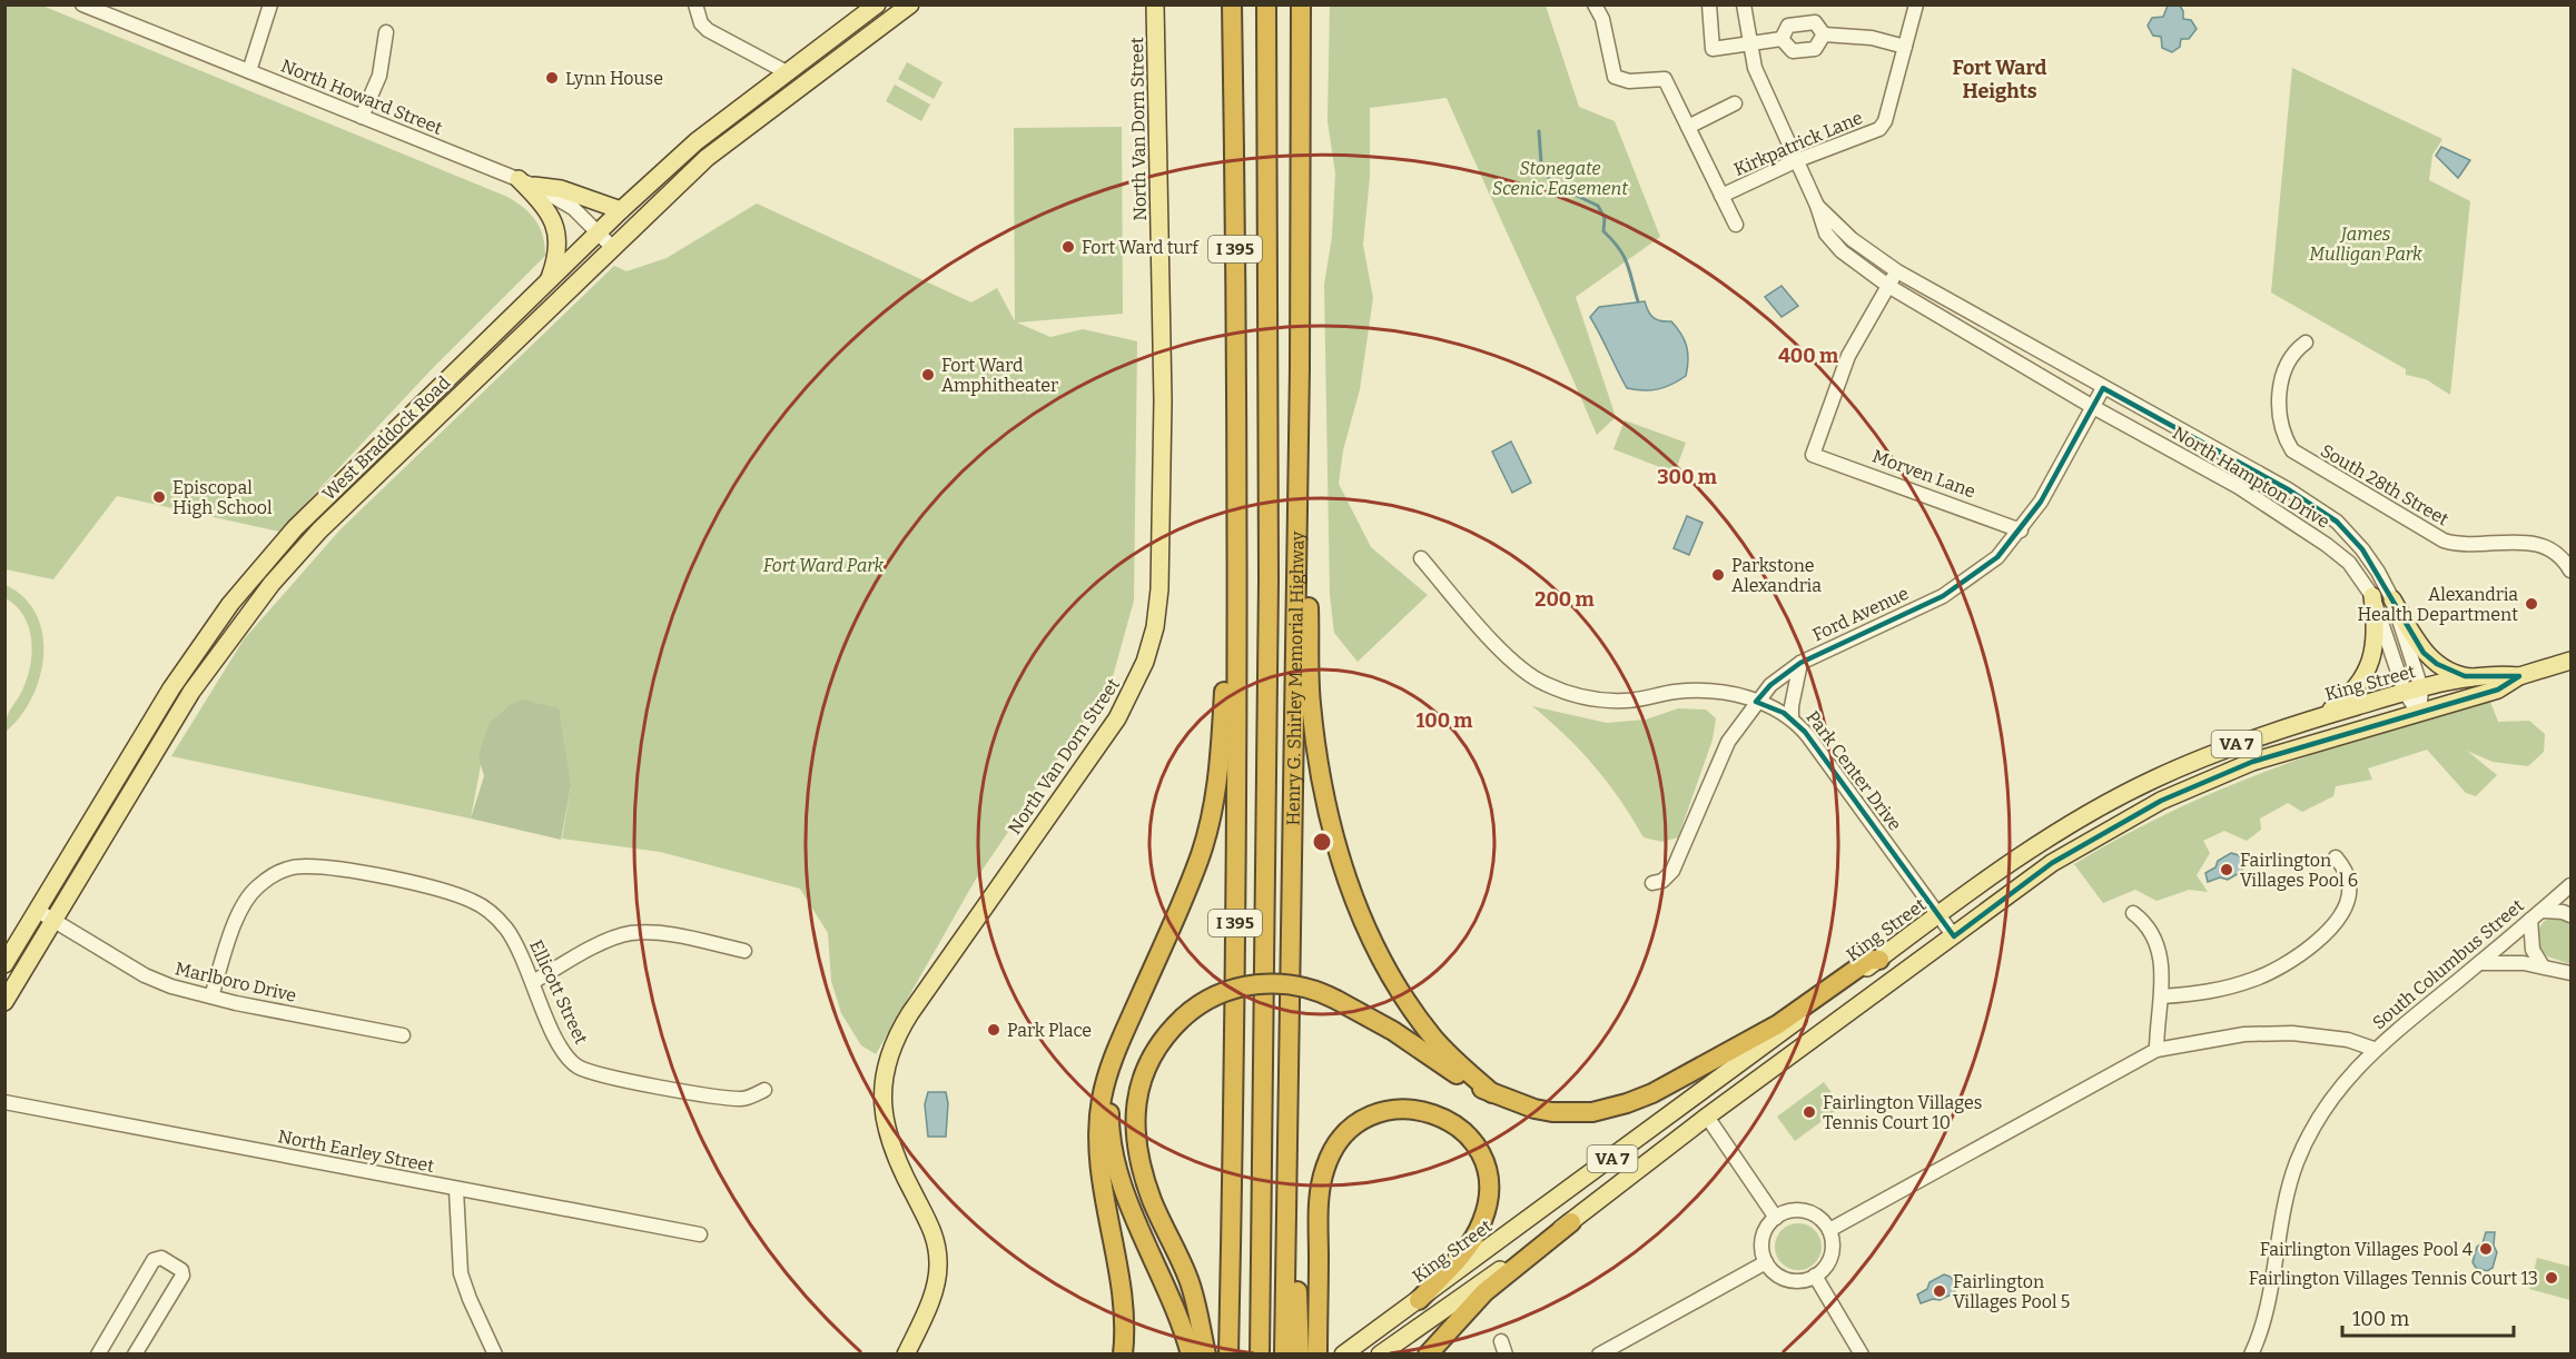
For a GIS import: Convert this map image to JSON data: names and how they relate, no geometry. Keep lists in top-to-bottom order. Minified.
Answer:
{"streets":{"highway":["I 395","Henry G. Shirley Memorial Highway"],"main road":["North Van Dorn Street","West Braddock Road","King Street","VA 7"],"street":["North Howard Street","Kirkpatrick Lane","Morven Lane","North Hampton Drive","South 28th Street","Ford Avenue","Park Center Drive","South Columbus Street","Marlboro Drive","Ellicott Street","North Earley Street"]},"crossings":[["North Howard Street","West Braddock Road"],["Kirkpatrick Lane","North Hampton Drive"],["West Braddock Road","Marlboro Drive"],["Morven Lane","North Hampton Drive"],["Morven Lane","Ford Avenue"],["North Hampton Drive","Ford Avenue"],["North Hampton Drive","King Street"],["Ford Avenue","Park Center Drive"],["King Street","Park Center Drive"],["Marlboro Drive","Ellicott Street"]],"districts":["Fort Ward Heights"],"parks":["Stonegate Scenic Easement","James Mulligan Park","Fort Ward Park"],"places":["Lynn House","Fort Ward turf","Fort Ward Amphitheater","Episcopal High School","Parkstone Alexandria","Alexandria Health Department","Fairlington Villages Pool 6","Park Place","Fairlington Villages Tennis Court 10","Fairlington Villages Pool 4","Fairlington Villages Tennis Court 13","Fairlington Villages Pool 5"],"scale_bar":"100 m","rings":["400 m","300 m","200 m","100 m"]}
